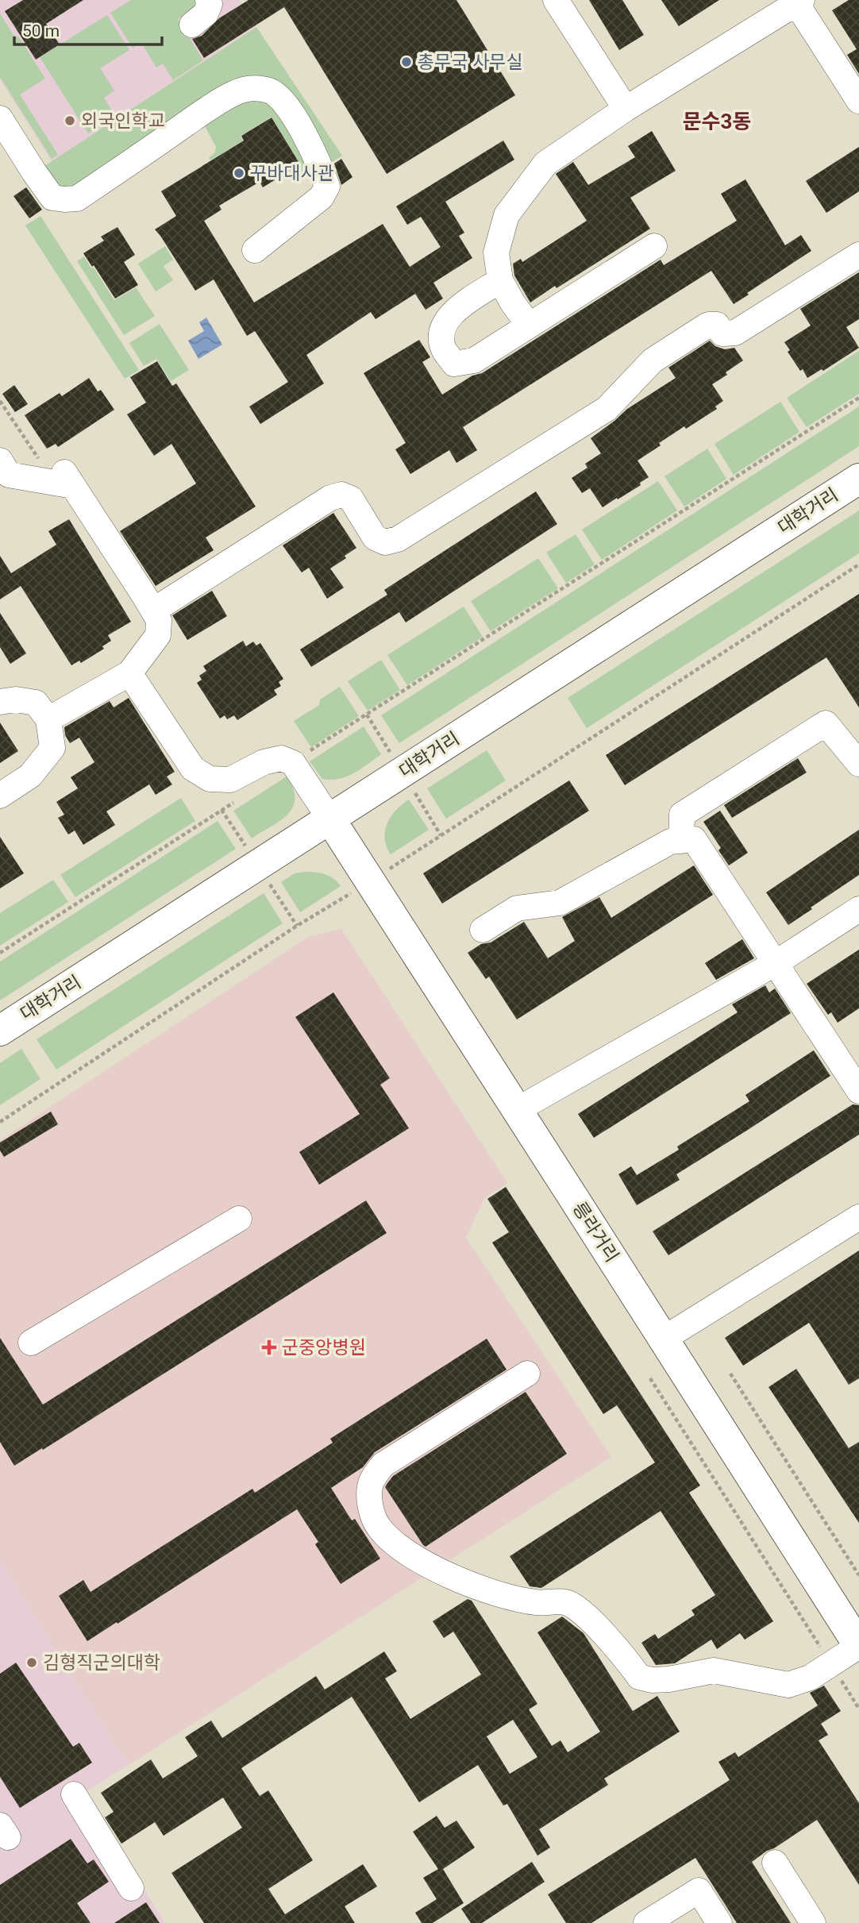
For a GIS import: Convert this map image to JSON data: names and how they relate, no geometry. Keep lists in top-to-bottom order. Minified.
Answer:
{"streets":{"main road":["대학거리","릉라거리"]},"crossings":[["대학거리","릉라거리"]],"districts":["문수3동"],"places":{"other":["총무국 사무실","외국인학교","꾸바대사관","김형직군의대학"],"health":["군중앙병원"]},"scale_bar":"50 m"}
